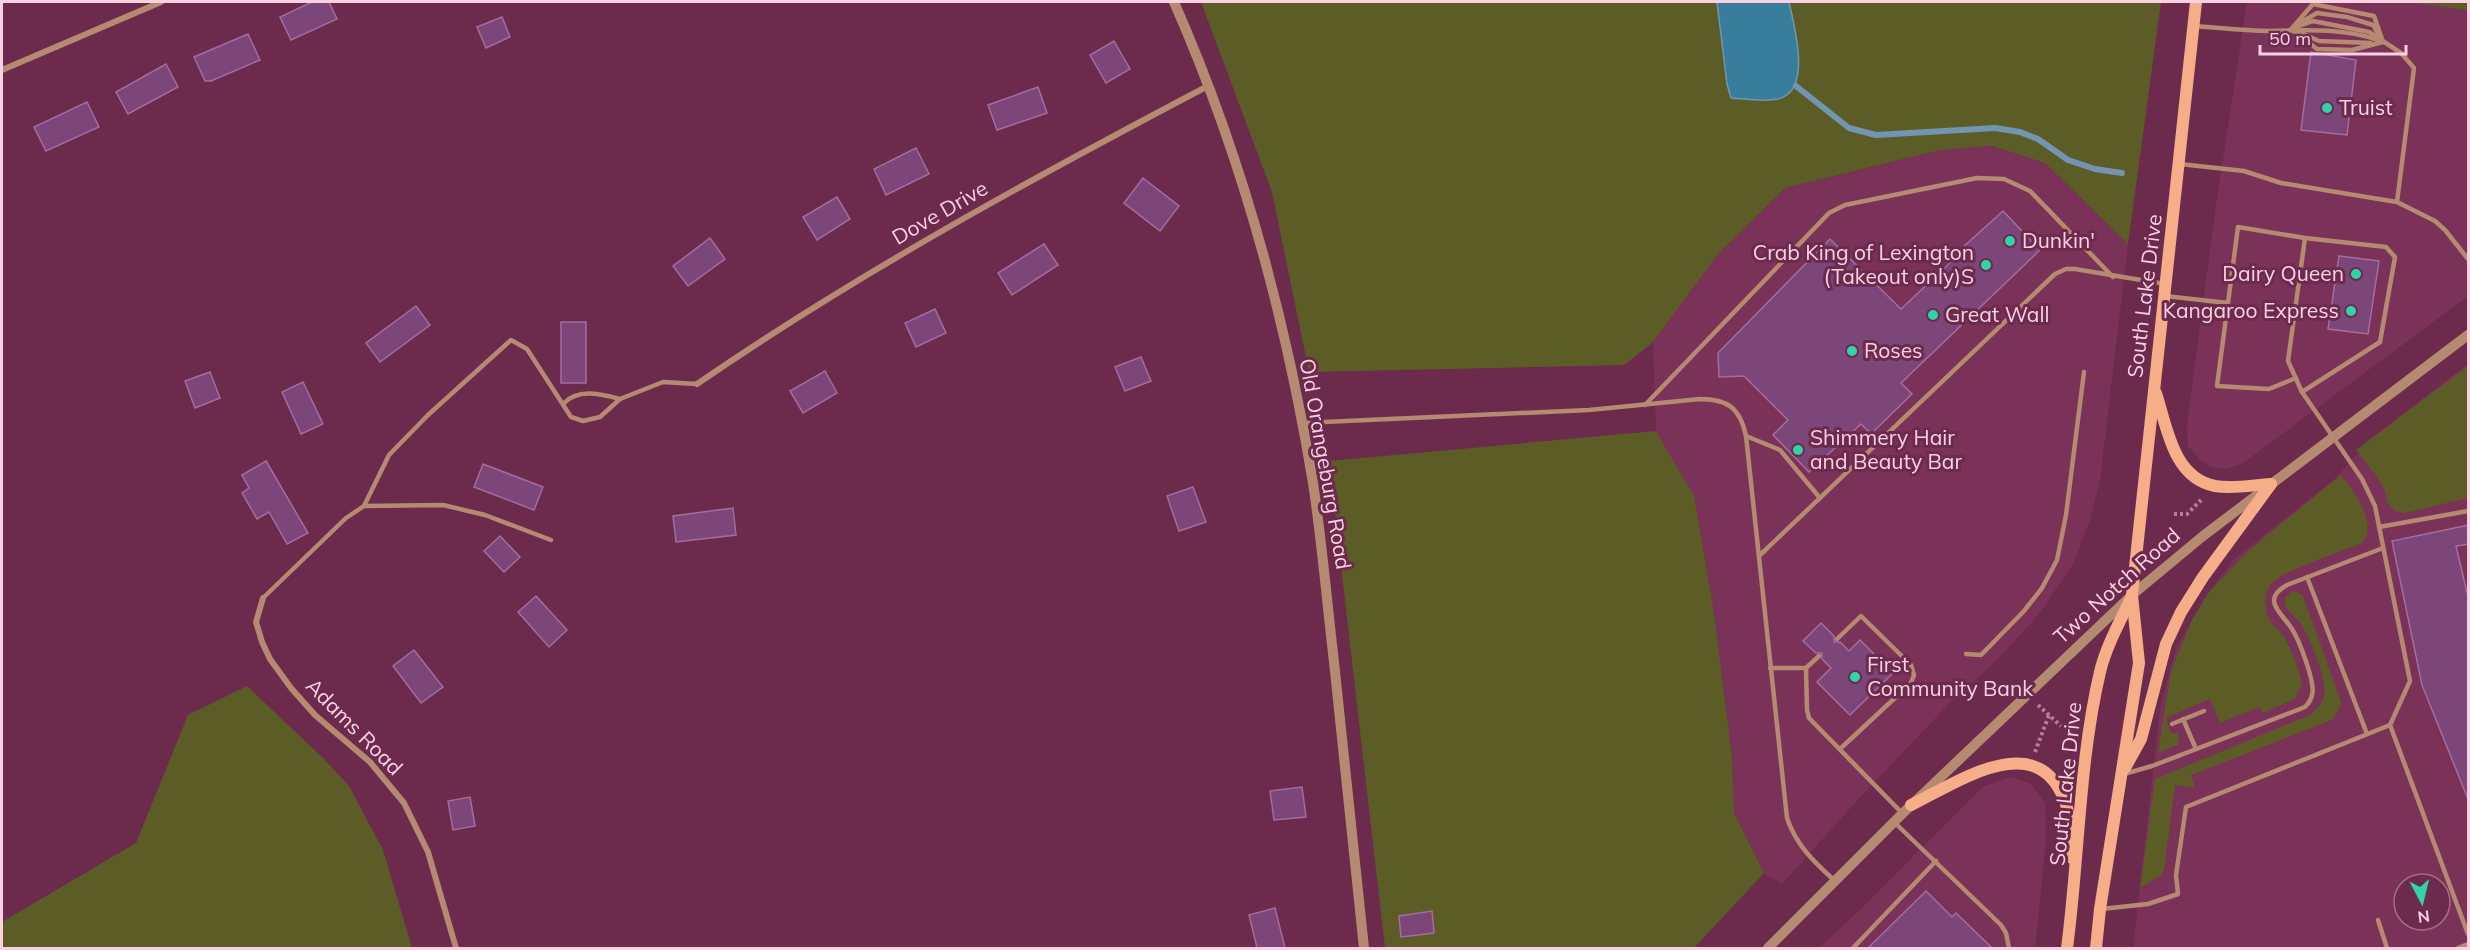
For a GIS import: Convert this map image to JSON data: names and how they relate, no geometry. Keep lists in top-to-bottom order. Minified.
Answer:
{"streets":{"main road":["South Lake Drive"],"street":["Dove Drive","Old Orangeburg Road","Two Notch Road","Adams Road"]},"crossings":[["Dove Drive","Old Orangeburg Road"],["South Lake Drive","Two Notch Road"]],"places":["Truist","Dunkin'","Crab King of Lexington (Takeout only)S","Dairy Queen","Kangaroo Express","Great Wall","Roses","Shimmery Hair and Beauty Bar","First Community Bank"],"scale_bar":"50 m","north":"bottom"}
